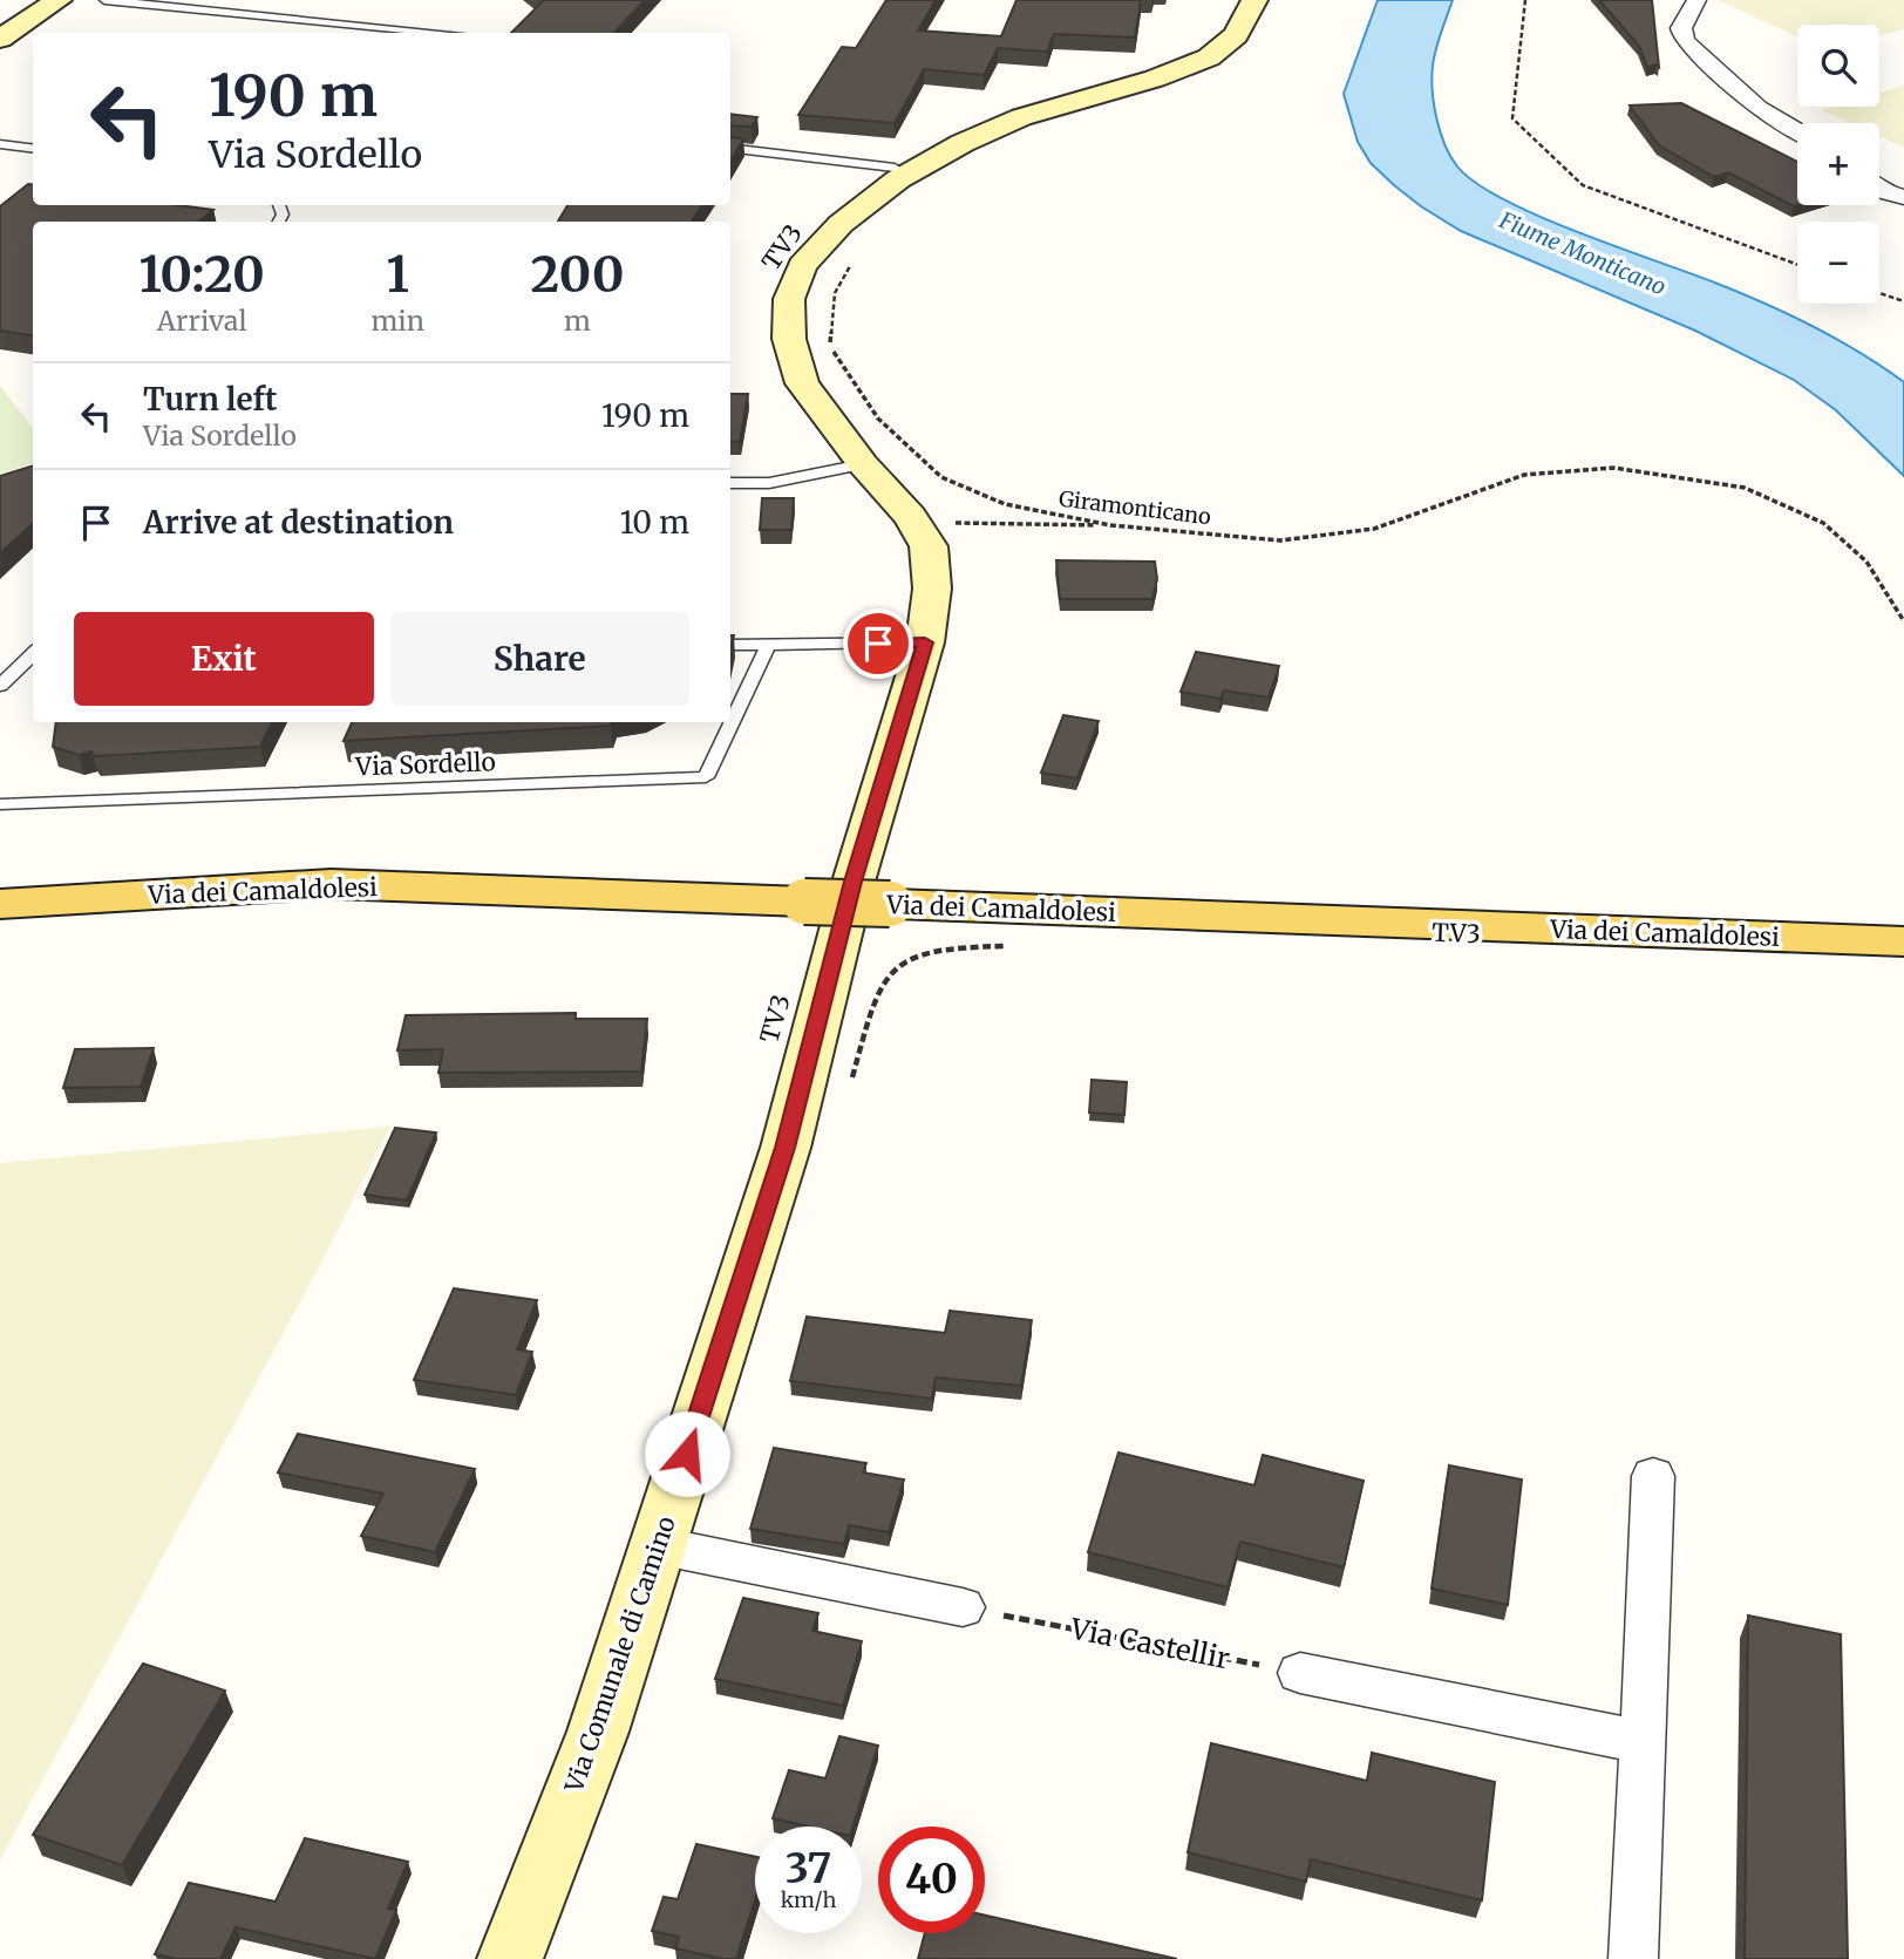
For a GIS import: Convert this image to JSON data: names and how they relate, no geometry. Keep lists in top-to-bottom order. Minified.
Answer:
{"streets":{"main road":["Via dei Camaldolesi"],"street":["Via Comunale di Camino"],"lane":["Via Sordello"],"path":["Giramonticano","Via Castellir"]},"water":["Fiume Monticano"],"page":{"map_buttons":["+","−"],"turn":["190 m","Via Sordello"],"eta":["10:20","Arrival","1","min","200","m"],"list":[{"name":"Turn left","note":"Via Sordello","value":"190 m"},{"name":"Arrive at destination","value":"10 m"}],"buttons":["Exit","Share"],"speed":"37 km/h","limit":"40"}}
